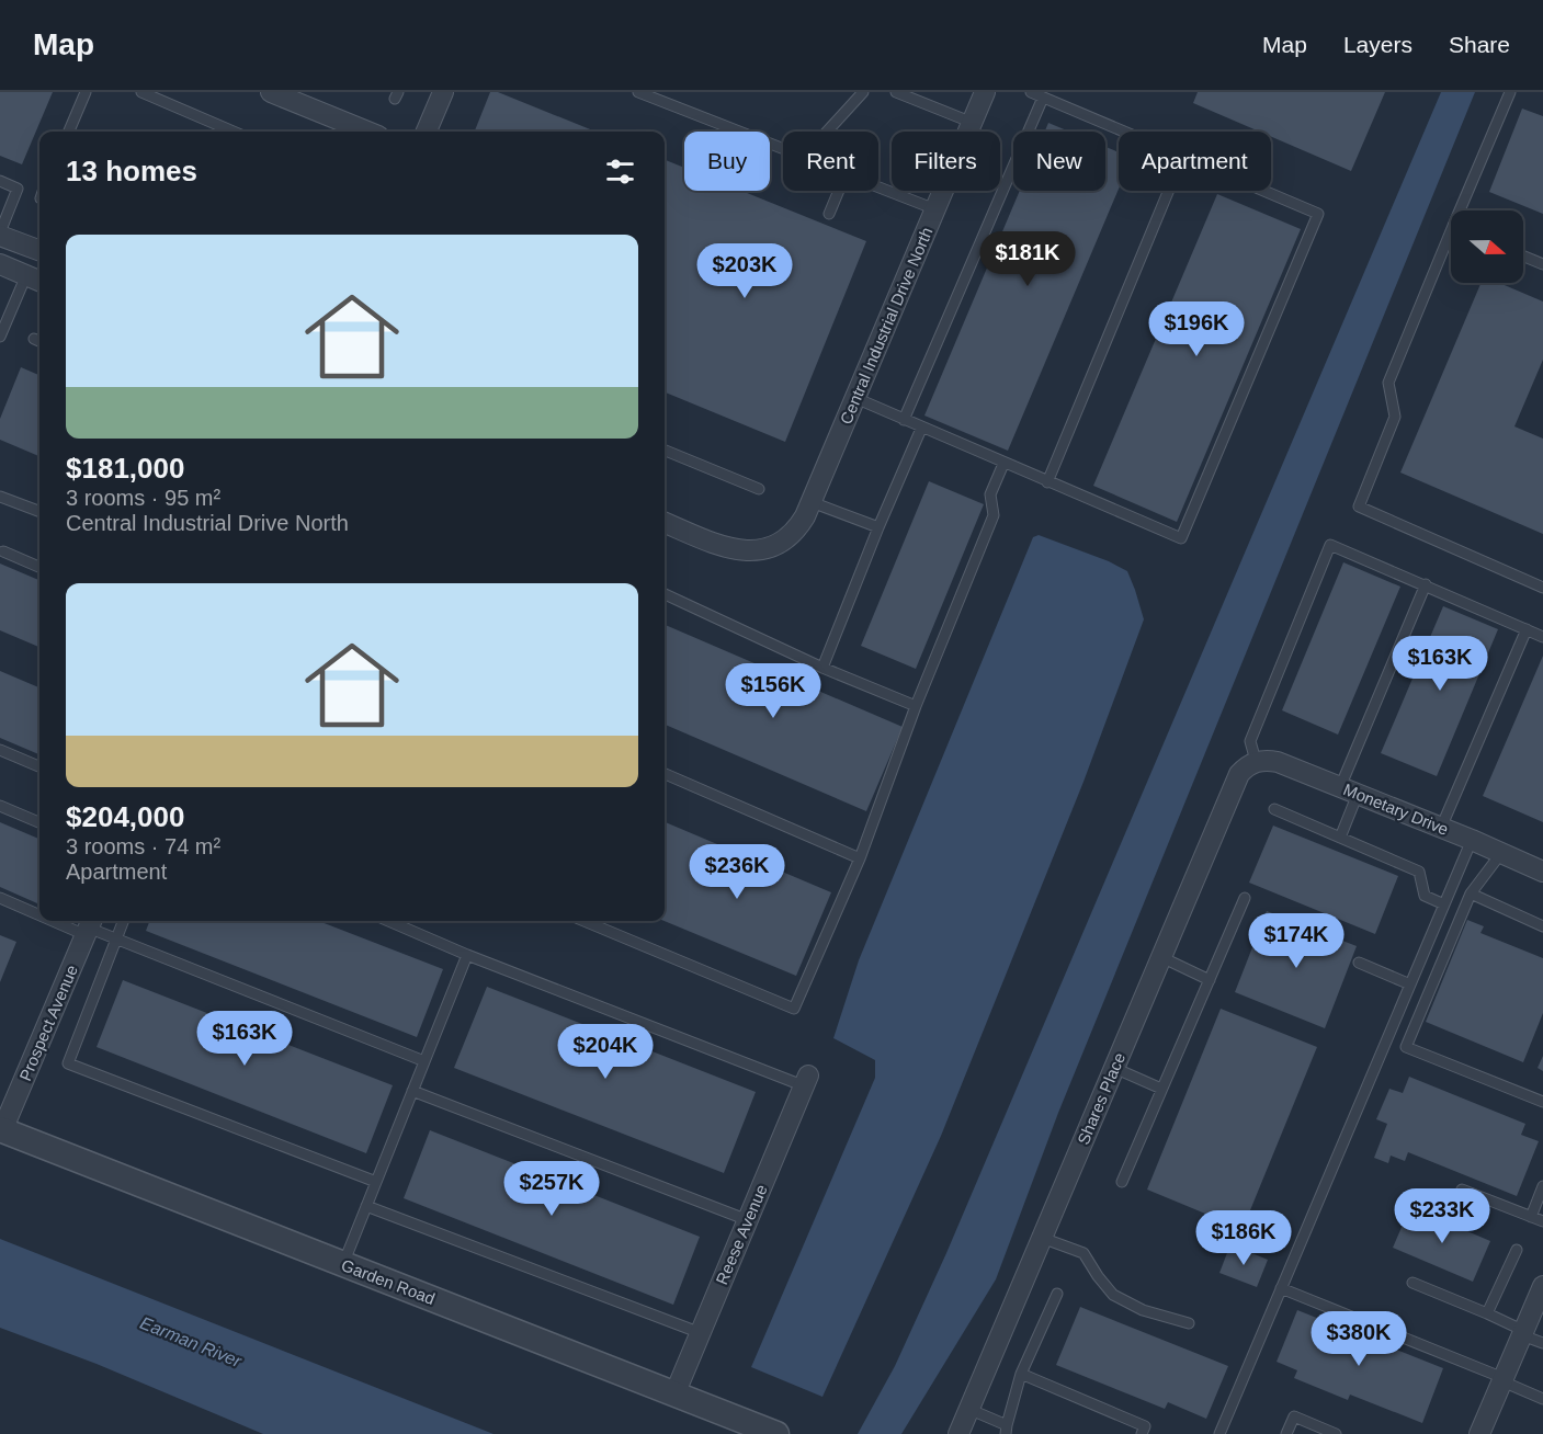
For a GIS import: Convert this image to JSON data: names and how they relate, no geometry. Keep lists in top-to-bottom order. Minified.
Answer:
{"streets":{"street":["Central Industrial Drive North","Monetary Drive","Prospect Avenue","Shares Place","Reese Avenue","Garden Road"]},"crossings":[["Monetary Drive","Shares Place"],["Prospect Avenue","Garden Road"],["Reese Avenue","Garden Road"]],"water":["Earman River"],"north":"right","page":{"header":"Map","nav":["Map","Layers","Share"],"chip":["Buy","Rent","Filters","New","Apartment"],"heading":"13 homes","list":[{"name":"$181,000","note":"3 rooms · 95 m² · Central Industrial Drive North"},{"name":"$204,000","note":"3 rooms · 74 m² · Apartment"}],"price":["$181K","$203K","$196K","$163K","$156K","$236K","$174K","$163K","$204K","$257K","$233K","$186K","$380K"]}}
